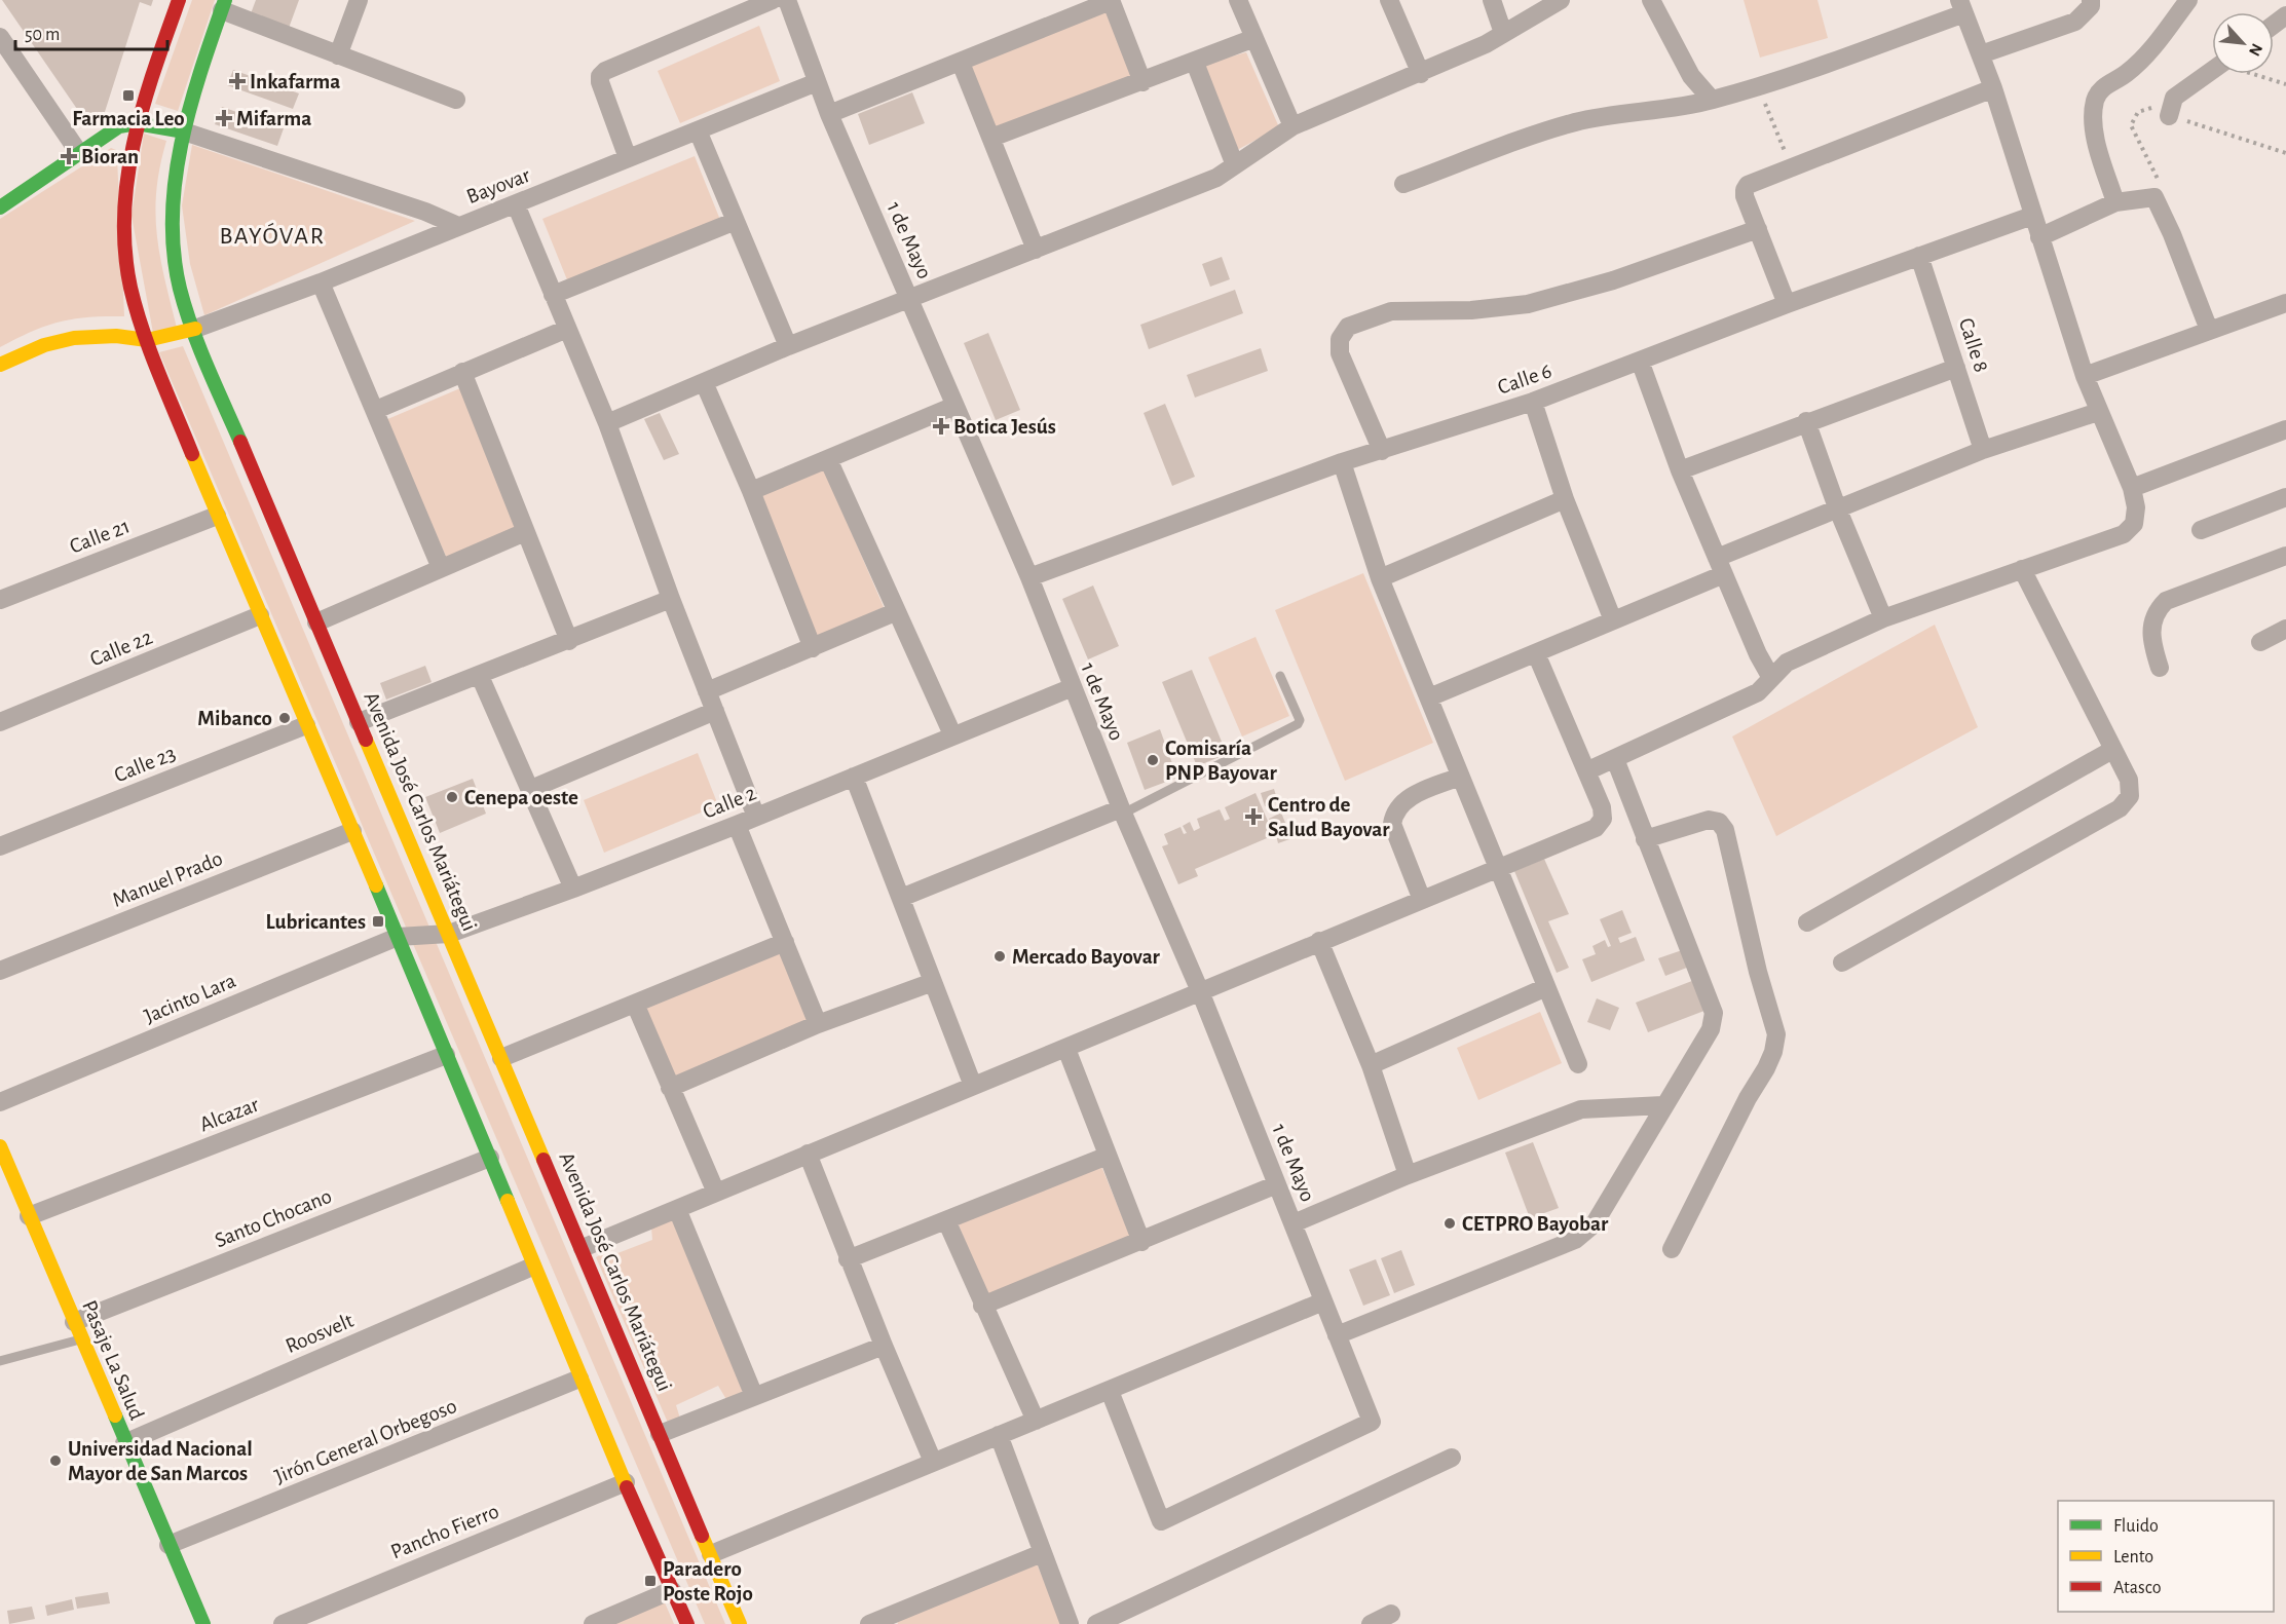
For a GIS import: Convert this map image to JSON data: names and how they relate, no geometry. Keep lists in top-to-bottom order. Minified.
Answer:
{"streets":{"main road":["Avenida José Carlos Mariátegui","Pasaje La Salud"],"street":["Bayovar","1 de Mayo","Calle 8","Calle 6","Calle 21","Calle 22","Calle 23","Calle 2","Manuel Prado","Jacinto Lara","Alcazar","Santo Chocano","Roosvelt","Jirón General Orbegoso","Pancho Fierro"]},"crossings":[["Bayovar","1 de Mayo"],["Bayovar","Avenida José Carlos Mariátegui"],["1 de Mayo","Calle 6"],["1 de Mayo","Calle 2"],["Calle 8","Calle 6"],["Calle 2","Avenida José Carlos Mariátegui"],["Calle 2","Jacinto Lara"],["Alcazar","Pasaje La Salud"],["Santo Chocano","Pasaje La Salud"],["Roosvelt","Pasaje La Salud"],["Pasaje La Salud","Jirón General Orbegoso"]],"districts":["BAYÓVAR"],"places":{"health":["Inkafarma","Mifarma","Bioran","Botica Jesús","Centro de Salud Bayovar"],"transit":["Farmacia Leo","Lubricantes","Paradero Poste Rojo"],"other":["Mibanco","Comisaría PNP Bayovar","Cenepa oeste","Mercado Bayovar","CETPRO Bayobar","Universidad Nacional Mayor de San Marcos"]},"legend":["Fluido","Lento","Atasco"],"scale_bar":"50 m","north":"bottom right"}
